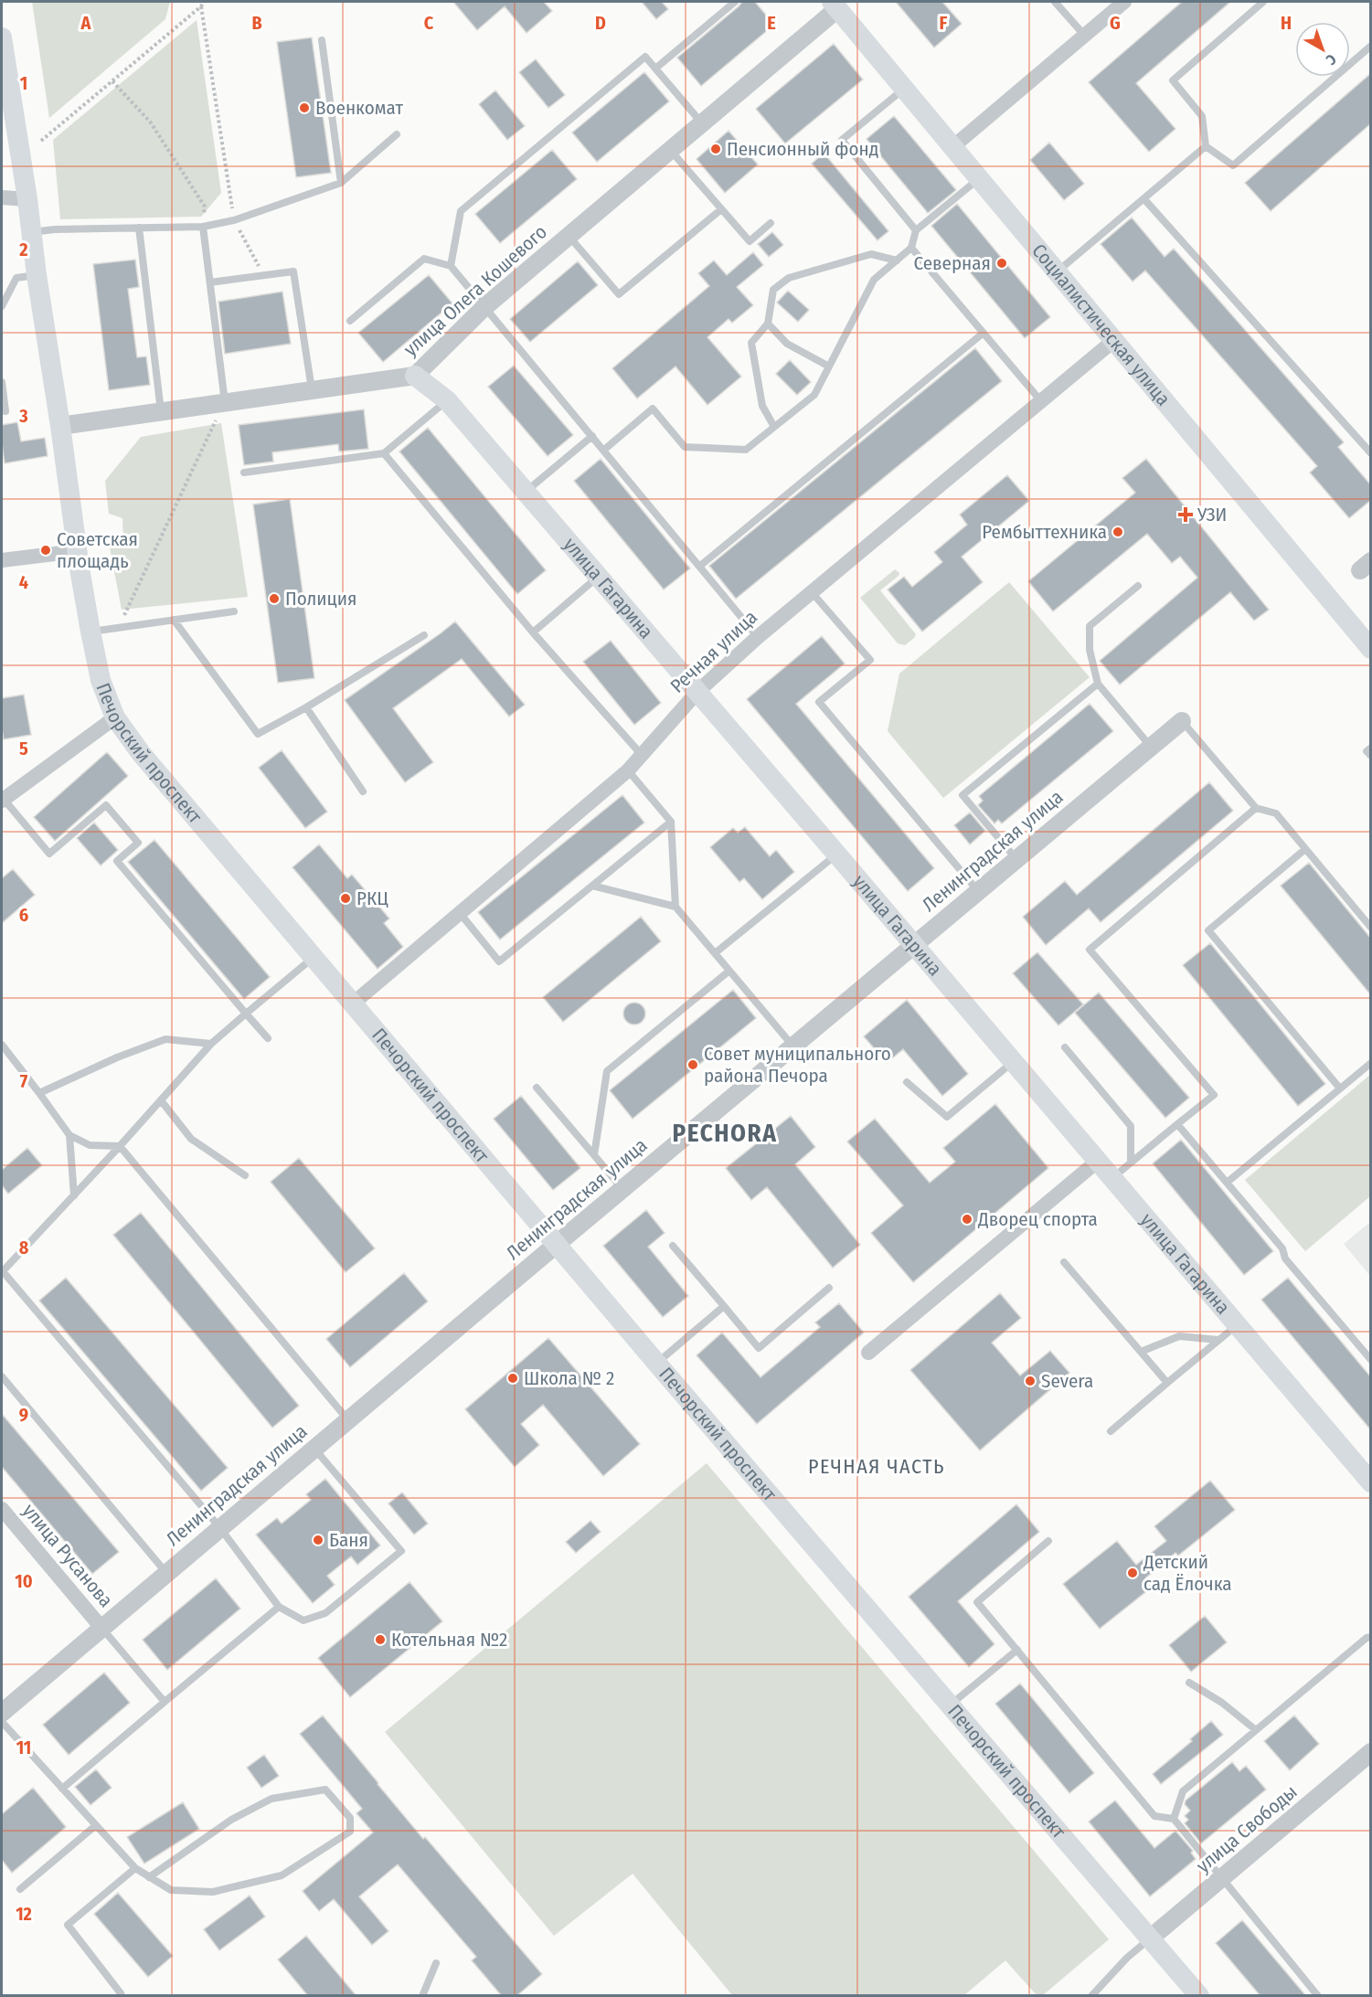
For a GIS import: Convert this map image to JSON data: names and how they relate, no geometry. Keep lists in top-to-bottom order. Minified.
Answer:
{"streets":{"main road":["Социалистическая улица","улица Гагарина","Печорский проспект"],"street":["улица Олега Кошевого","Речная улица","Ленинградская улица","улица Русанова","улица Свободы"]},"crossings":[["улица Олега Кошевого","Социалистическая улица"],["улица Олега Кошевого","улица Гагарина"],["улица Олега Кошевого","Печорский проспект"],["Социалистическая улица","Речная улица"],["улица Гагарина","Речная улица"],["улица Гагарина","Ленинградская улица"],["Речная улица","Печорский проспект"],["Печорский проспект","Ленинградская улица"],["Печорский проспект","улица Свободы"],["Ленинградская улица","улица Русанова"]],"districts":["PECHORA","РЕЧНАЯ ЧАСТЬ"],"places":{"other":["Военкомат","Пенсионный фонд","Северная","Рембыттехника","Советская площадь","Полиция","РКЦ","Совет муниципального района Печора","Дворец спорта","Школа № 2","Severa","Баня","Детский сад Ёлочка","Котельная №2"],"health":["УЗИ"]},"north":"bottom right","grid":{"columns":["A","B","C","D","E","F","G","H"],"rows":["1","2","3","4","5","6","7","8","9","10","11","12"]}}
